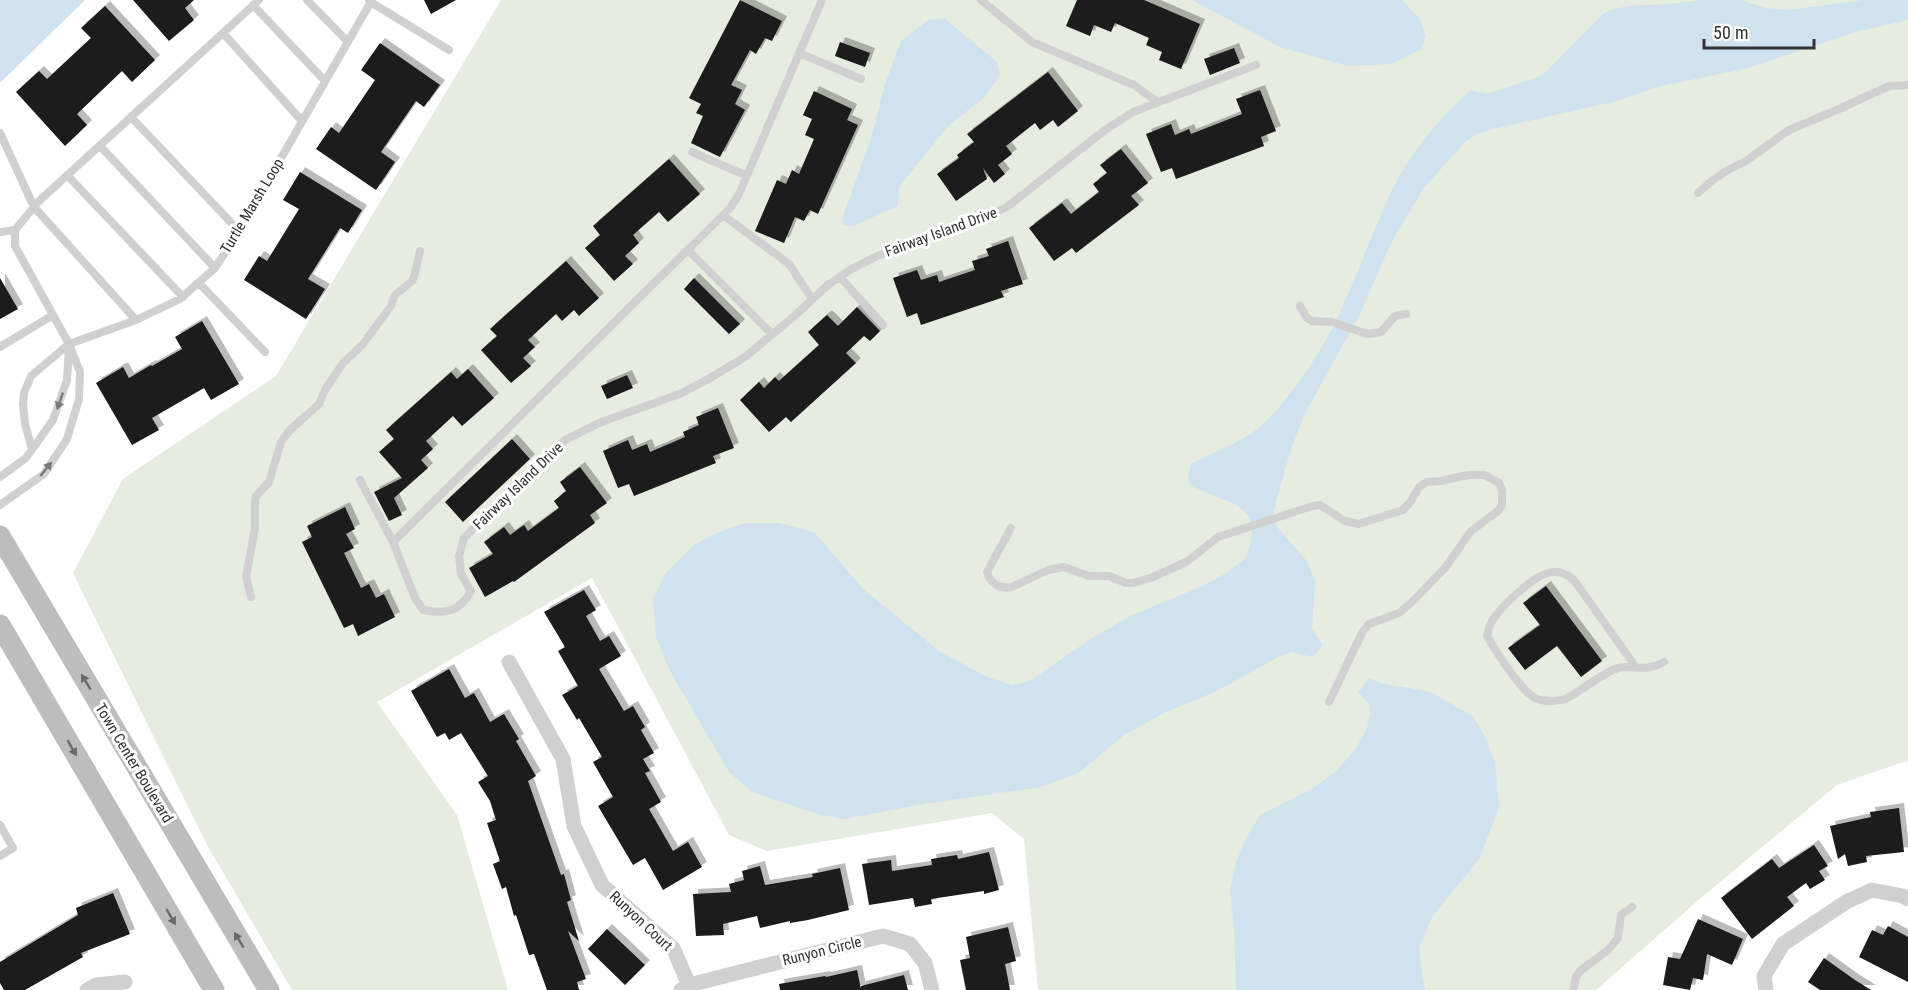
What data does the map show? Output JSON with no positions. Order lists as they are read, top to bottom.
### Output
{
  "streets": {
    "main road": ["Town Center Boulevard"],
    "street": ["Runyon Court", "Runyon Circle"],
    "lane": ["Turtle Marsh Loop", "Fairway Island Drive"]
  },
  "crossings": [
    ["Runyon Court", "Runyon Circle"]
  ],
  "scale_bar": "50 m"
}
